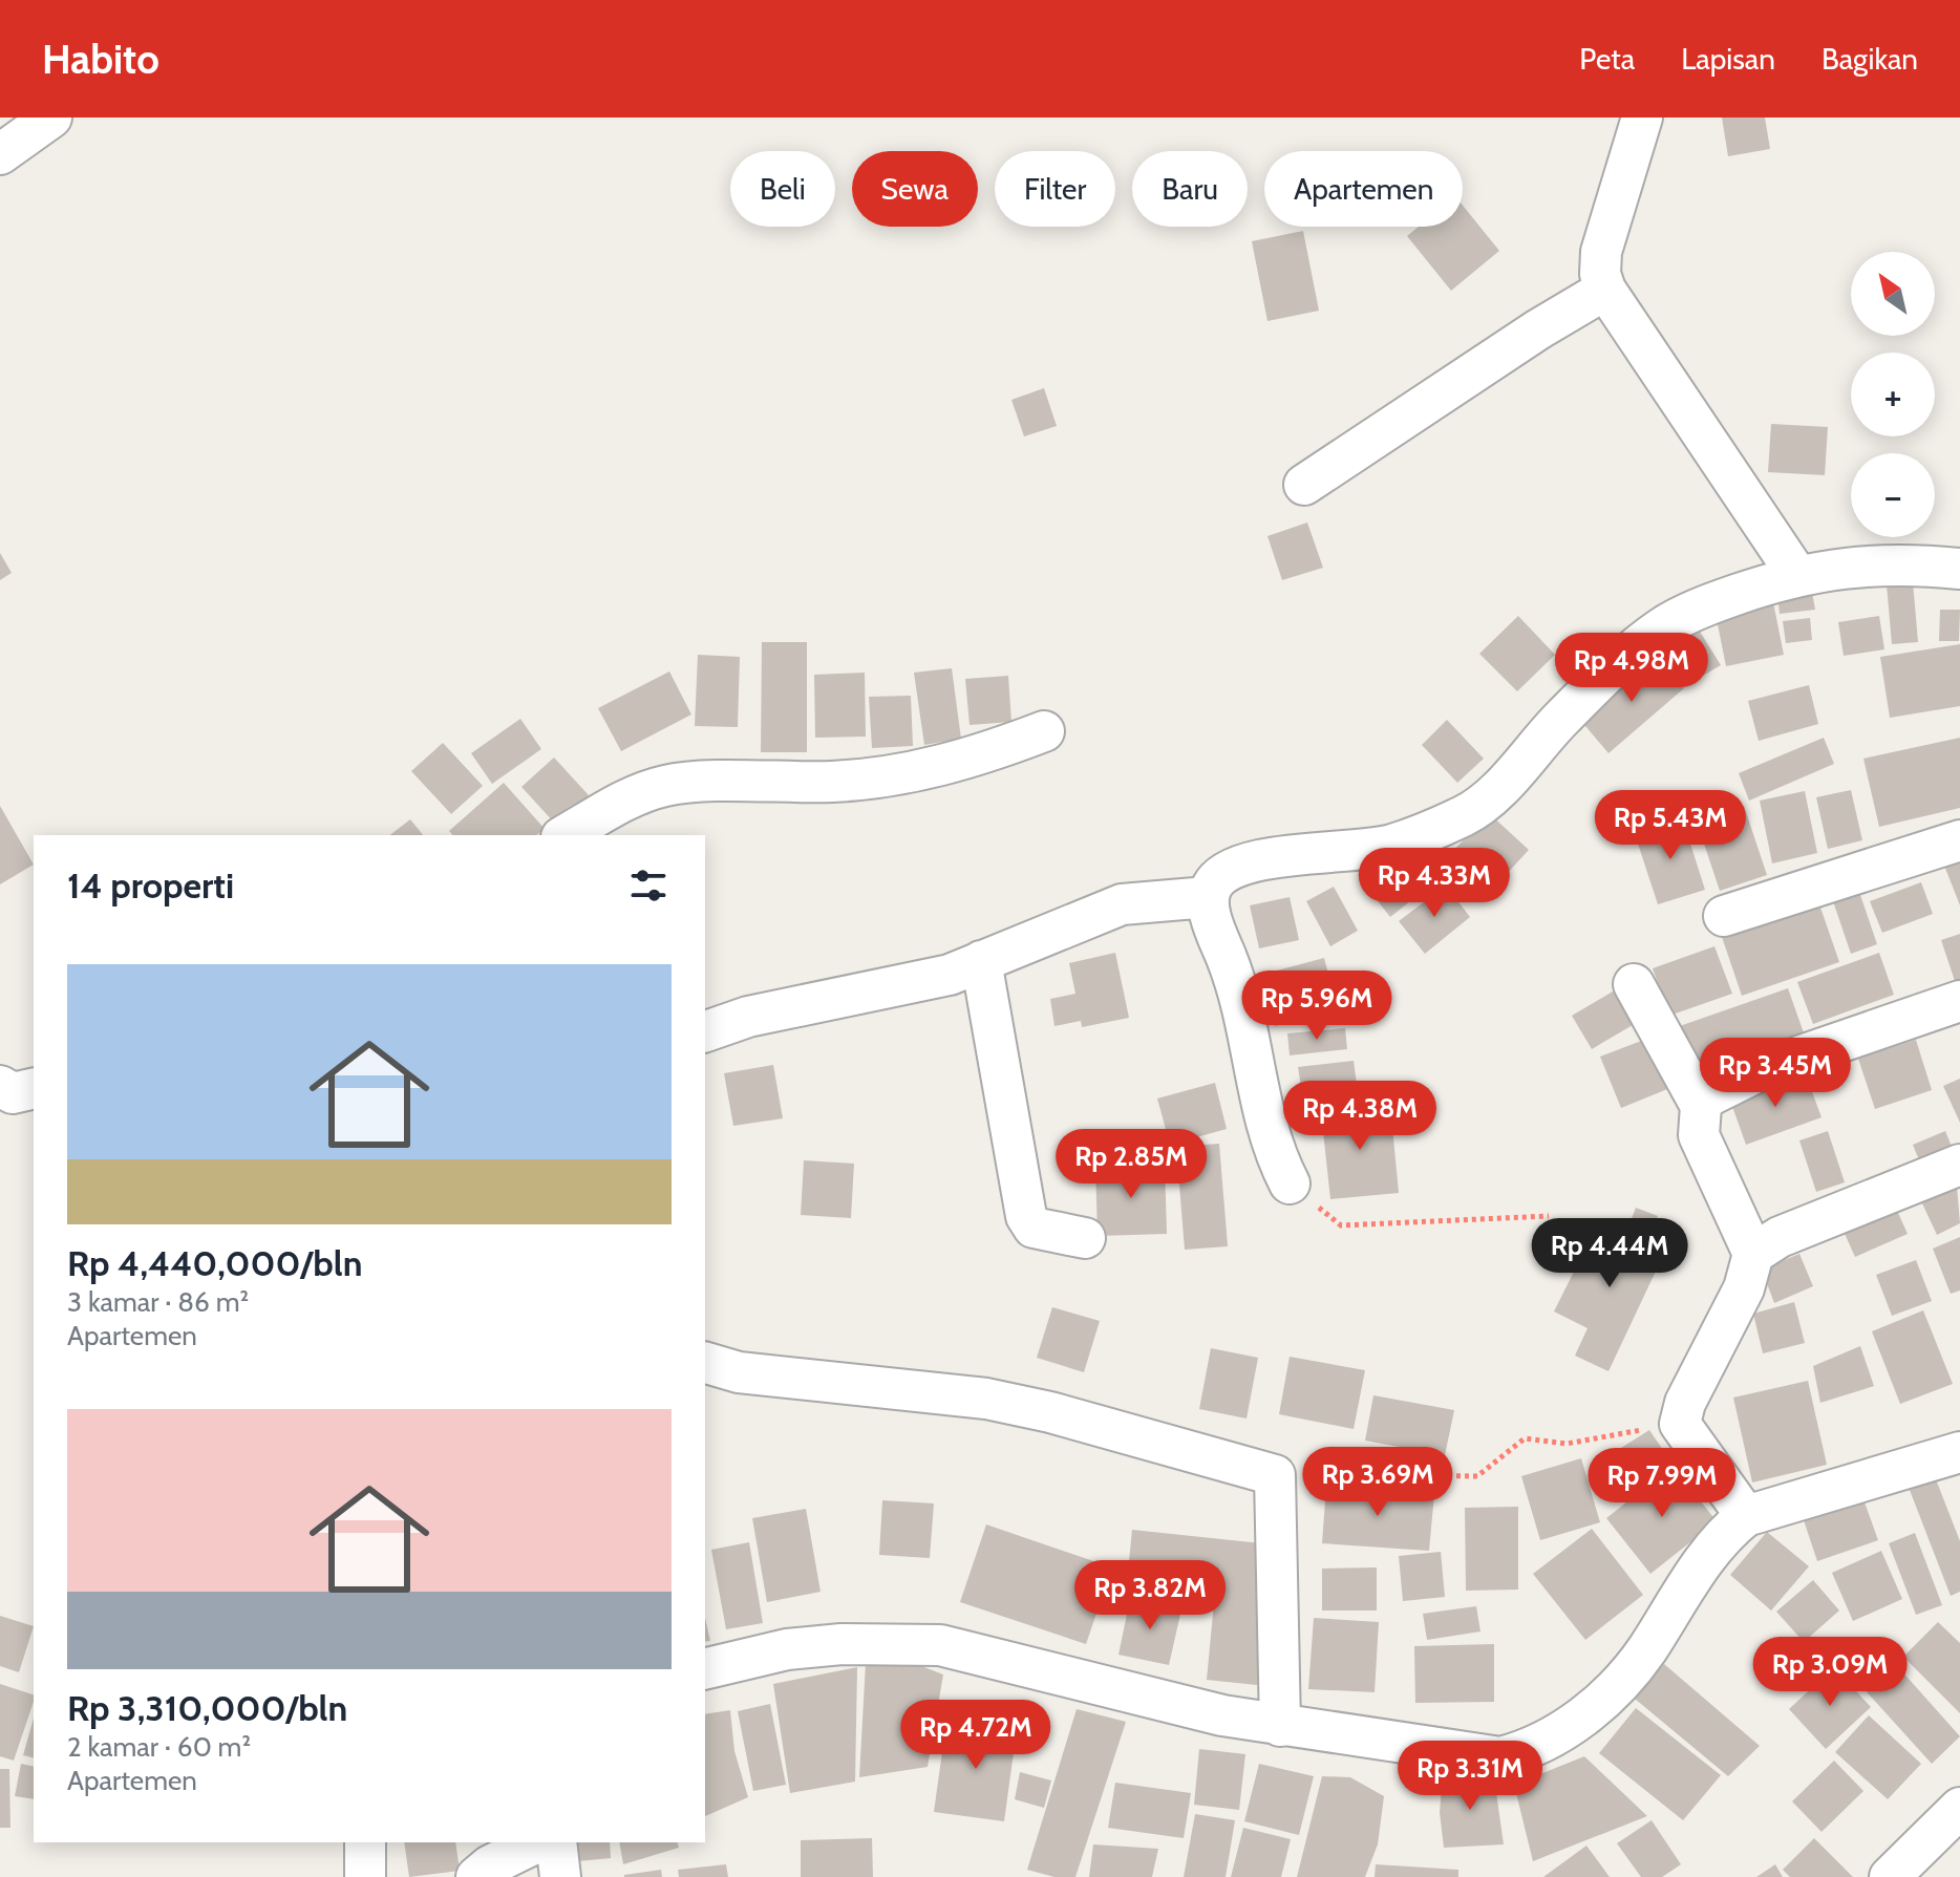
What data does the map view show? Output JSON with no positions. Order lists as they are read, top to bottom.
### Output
{
  "north": "top left",
  "page": {
    "header": "Habito",
    "nav": ["Peta", "Lapisan", "Bagikan"],
    "chip": [
      "Beli",
      "Sewa",
      "Filter",
      "Baru",
      "Apartemen"
    ],
    "map_buttons": ["+", "−"],
    "price": [
      "Rp 4.98M",
      "Rp 5.43M",
      "Rp 4.33M",
      "Rp 5.96M",
      "Rp 3.45M",
      "Rp 4.38M",
      "Rp 2.85M",
      "Rp 4.44M",
      "Rp 3.69M",
      "Rp 7.99M",
      "Rp 3.82M",
      "Rp 3.09M",
      "Rp 4.72M",
      "Rp 3.31M"
    ],
    "heading": "14 properti",
    "list": [
      {
        "name": "Rp 4,440,000/bln",
        "note": "3 kamar · 86 m² · Apartemen"
      },
      {
        "name": "Rp 3,310,000/bln",
        "note": "2 kamar · 60 m² · Apartemen"
      }
    ]
  }
}
